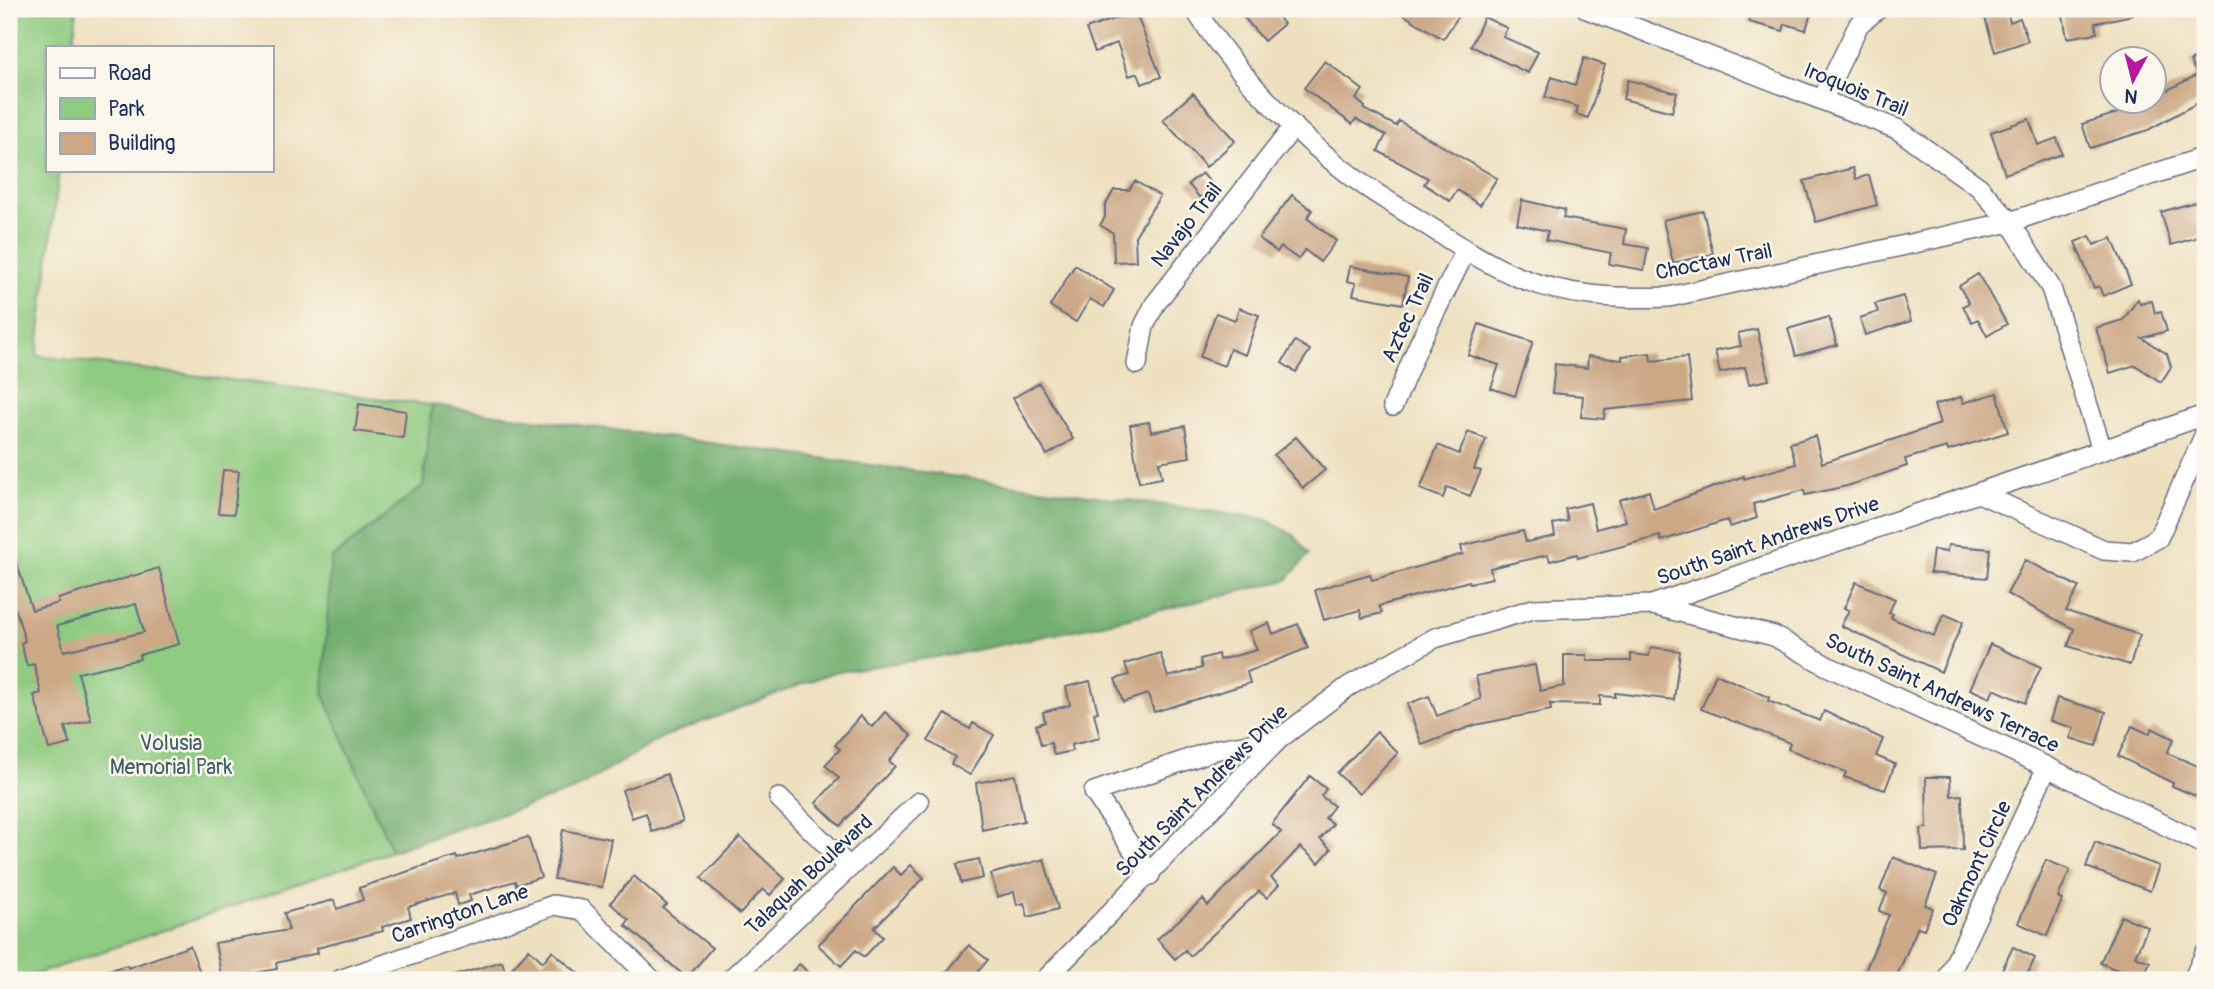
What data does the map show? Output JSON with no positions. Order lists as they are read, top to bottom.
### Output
{
  "streets": {
    "street": [
      "Iroquois Trail",
      "Navajo Trail",
      "Choctaw Trail",
      "Aztec Trail",
      "South Saint Andrews Drive",
      "South Saint Andrews Terrace",
      "Oakmont Circle",
      "Talaquah Boulevard",
      "Carrington Lane"
    ]
  },
  "crossings": [
    ["Iroquois Trail", "Choctaw Trail"],
    ["Iroquois Trail", "South Saint Andrews Drive"],
    ["Navajo Trail", "Choctaw Trail"],
    ["Choctaw Trail", "Aztec Trail"],
    ["South Saint Andrews Drive", "South Saint Andrews Terrace"],
    ["South Saint Andrews Terrace", "Oakmont Circle"]
  ],
  "parks": ["Volusia Memorial Park"],
  "legend": ["Road", "Park", "Building"],
  "north": "bottom"
}
